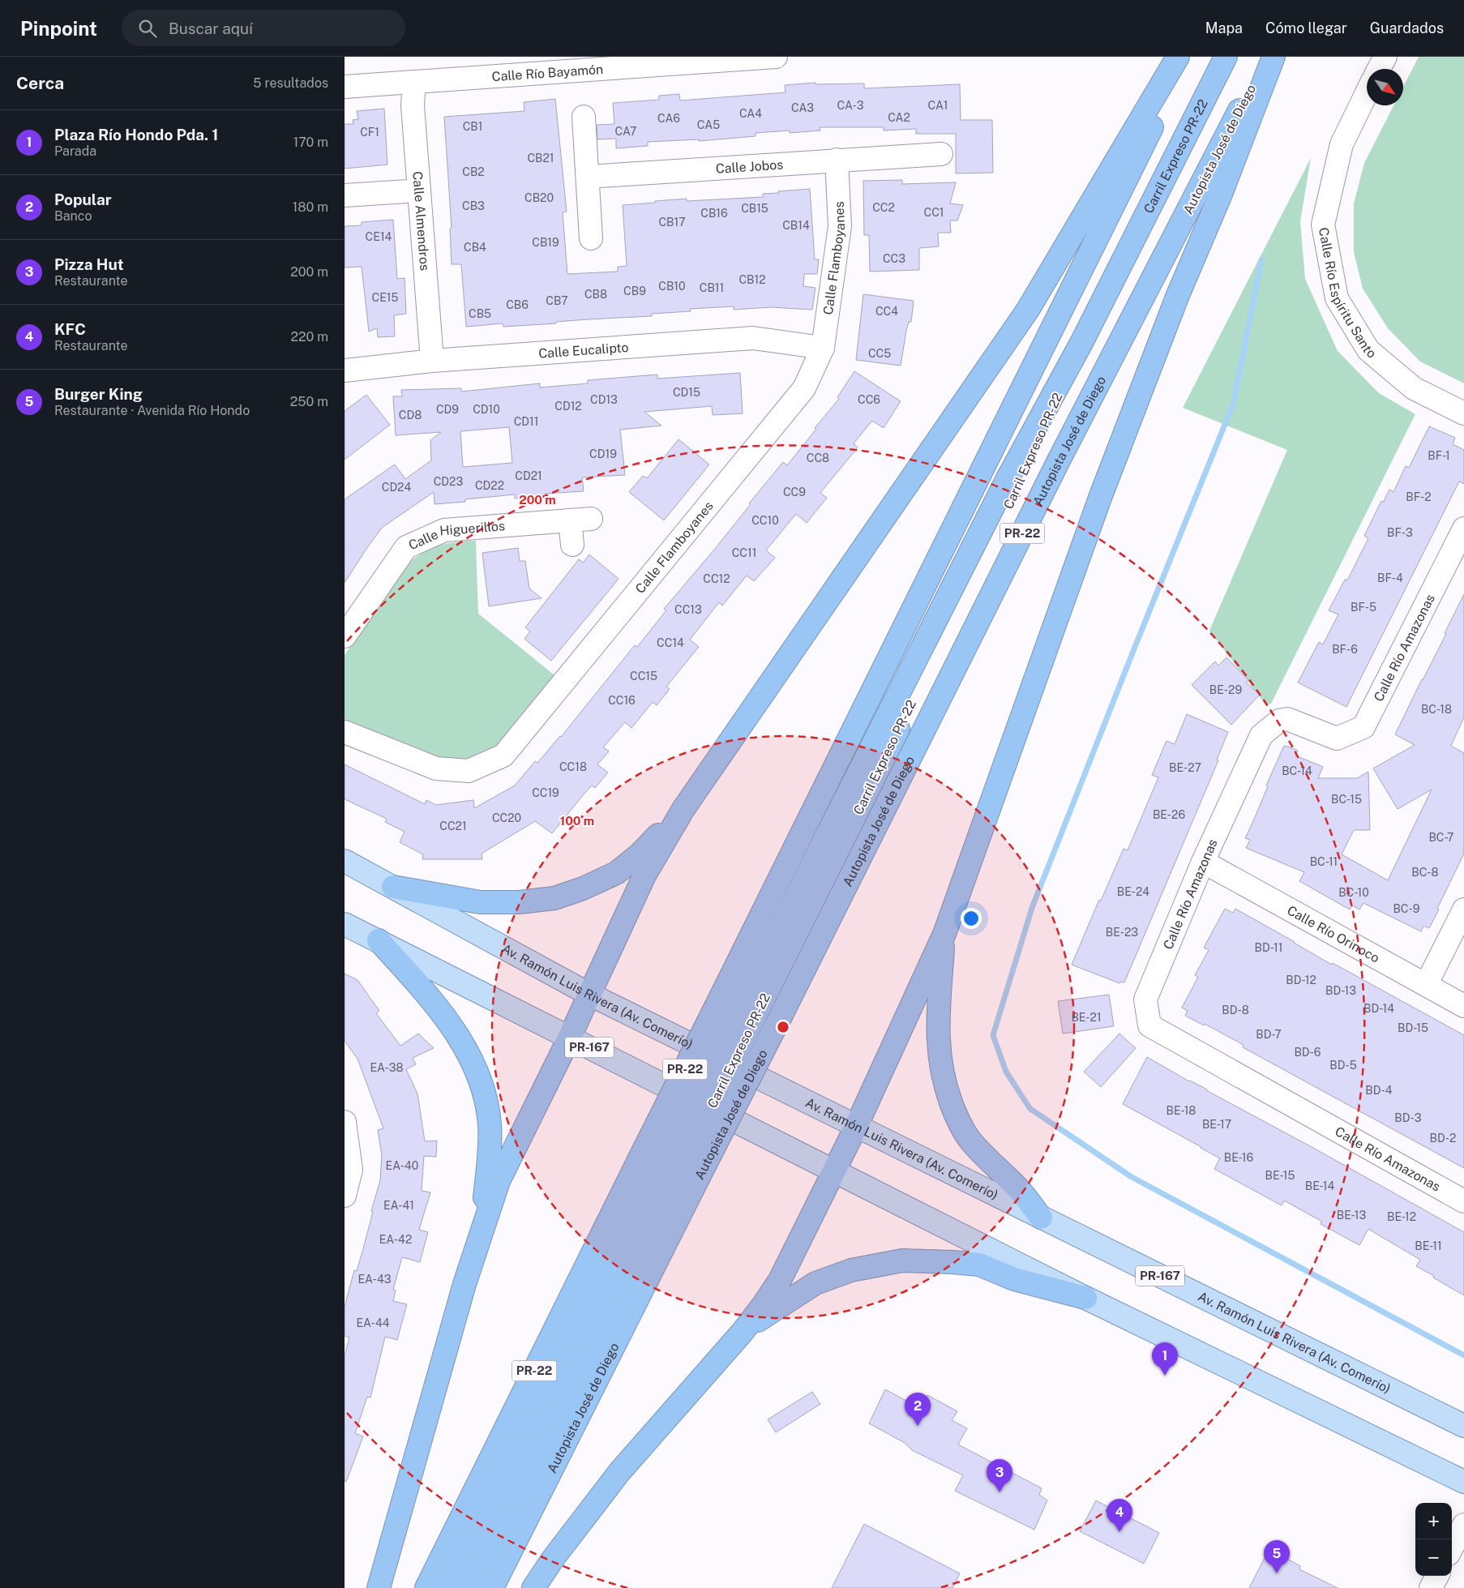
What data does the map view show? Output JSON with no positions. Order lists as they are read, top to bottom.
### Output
{
  "streets": {
    "highway": ["Autopista José de Diego", "Carril Expreso PR-22", "PR-22"],
    "main road": ["Av. Ramón Luis Rivera (Av. Comerío)", "PR-167"],
    "street": [
      "Calle Río Bayamón",
      "Calle Jobos",
      "Calle Almendros",
      "Calle Flamboyanes",
      "Calle Río Espíritu Santo",
      "Calle Eucalipto",
      "Calle Higuerillos",
      "Calle Río Amazonas",
      "Calle Río Orinoco"
    ]
  },
  "crossings": [
    ["Calle Río Bayamón", "Calle Almendros"],
    ["Autopista José de Diego", "Carril Expreso PR-22"],
    ["Calle Jobos", "Calle Flamboyanes"],
    ["Calle Almendros", "Calle Eucalipto"],
    ["Calle Flamboyanes", "Calle Eucalipto"],
    ["Calle Río Amazonas", "Calle Río Orinoco"]
  ],
  "house_numbers": [
    "CA-3",
    "CA1",
    "CA3",
    "CA4",
    "CA2",
    "CA6",
    "CA5",
    "CB1",
    "CA7",
    "CF1",
    "CB21",
    "CB2",
    "CB20",
    "CB3",
    "CC2",
    "CB15",
    "CC1",
    "CB16",
    "CB17",
    "CB14",
    "CE14",
    "CB19",
    "CB4",
    "CC3",
    "CB12",
    "CB10",
    "CB11",
    "CB9",
    "CB8",
    "CE15",
    "CB7",
    "CB6",
    "CC4",
    "CB5",
    "CC5",
    "CD15",
    "CD13",
    "CC6",
    "CD12",
    "CD9",
    "CD10",
    "CD8",
    "CD11",
    "CD19",
    "BF-1",
    "CC8",
    "CD21",
    "CD23",
    "CD22",
    "CD24",
    "CC9",
    "BF-2",
    "CC10",
    "BF-3",
    "CC11",
    "BF-4",
    "CC12",
    "BF-5",
    "CC13",
    "CC14",
    "BF-6",
    "CC15",
    "BE-29",
    "CC16",
    "BC-18",
    "CC18",
    "BE-27",
    "BC-14",
    "CC19",
    "BC-15",
    "BE-26",
    "CC20",
    "CC21",
    "BC-7",
    "BC-11",
    "BC-8",
    "BE-24",
    "BC-10",
    "BC-9",
    "BE-23",
    "BD-11",
    "BD-12",
    "BD-13",
    "BD-14",
    "BD-8",
    "BE-21",
    "BD-15",
    "BD-7",
    "BD-6",
    "BD-5",
    "EA-38",
    "BD-4",
    "BE-18",
    "BD-3",
    "BE-17",
    "BD-2",
    "BE-16",
    "EA-40",
    "BE-15",
    "BE-14",
    "EA-41",
    "BE-13",
    "BE-12",
    "EA-42",
    "BE-11",
    "EA-43",
    "EA-44"
  ],
  "north": "bottom right",
  "page": {
    "header": "Pinpoint",
    "search": "Buscar aquí",
    "nav": ["Mapa", "Cómo llegar", "Guardados"],
    "heading": ["Cerca", "5 resultados"],
    "list": [
      {
        "mark": "1",
        "name": "Plaza Río Hondo Pda. 1",
        "note": "Parada",
        "value": "170 m"
      },
      {
        "mark": "2",
        "name": "Popular",
        "note": "Banco",
        "value": "180 m"
      },
      {
        "mark": "3",
        "name": "Pizza Hut",
        "note": "Restaurante",
        "value": "200 m"
      },
      {
        "mark": "4",
        "name": "KFC",
        "note": "Restaurante",
        "value": "220 m"
      },
      {
        "mark": "5",
        "name": "Burger King",
        "note": "Restaurante · Avenida Río Hondo",
        "value": "250 m"
      }
    ],
    "pins": [
      "1",
      "2",
      "3",
      "4",
      "5"
    ],
    "map_buttons": ["+", "−"]
  },
  "rings": ["200 m", "100 m"]
}
